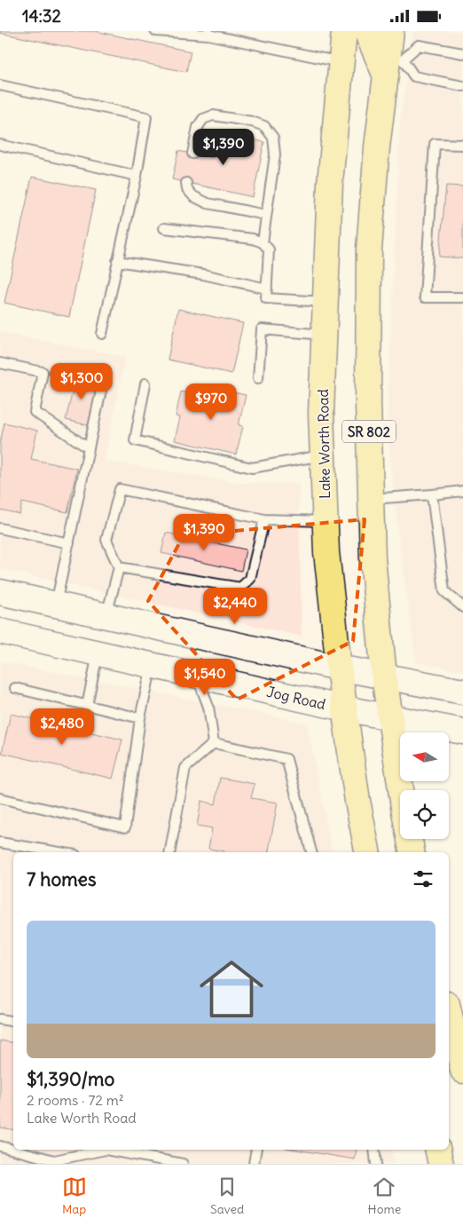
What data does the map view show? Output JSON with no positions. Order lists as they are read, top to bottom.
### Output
{
  "streets": {
    "main road": ["SR 802", "Lake Worth Road", "Jog Road"]
  },
  "crossings": [
    ["SR 802", "Jog Road"],
    ["Lake Worth Road", "Jog Road"]
  ],
  "north": "left",
  "page": {
    "status": "14:32",
    "price": [
      "$1,390",
      "$1,300",
      "$970",
      "$1,390",
      "$2,440",
      "$1,540",
      "$2,480"
    ],
    "heading": "7 homes",
    "list": [
      {
        "name": "$1,390/mo",
        "note": "2 rooms · 72 m² · Lake Worth Road"
      }
    ],
    "tabs": ["Map", "Saved", "Home"]
  }
}
